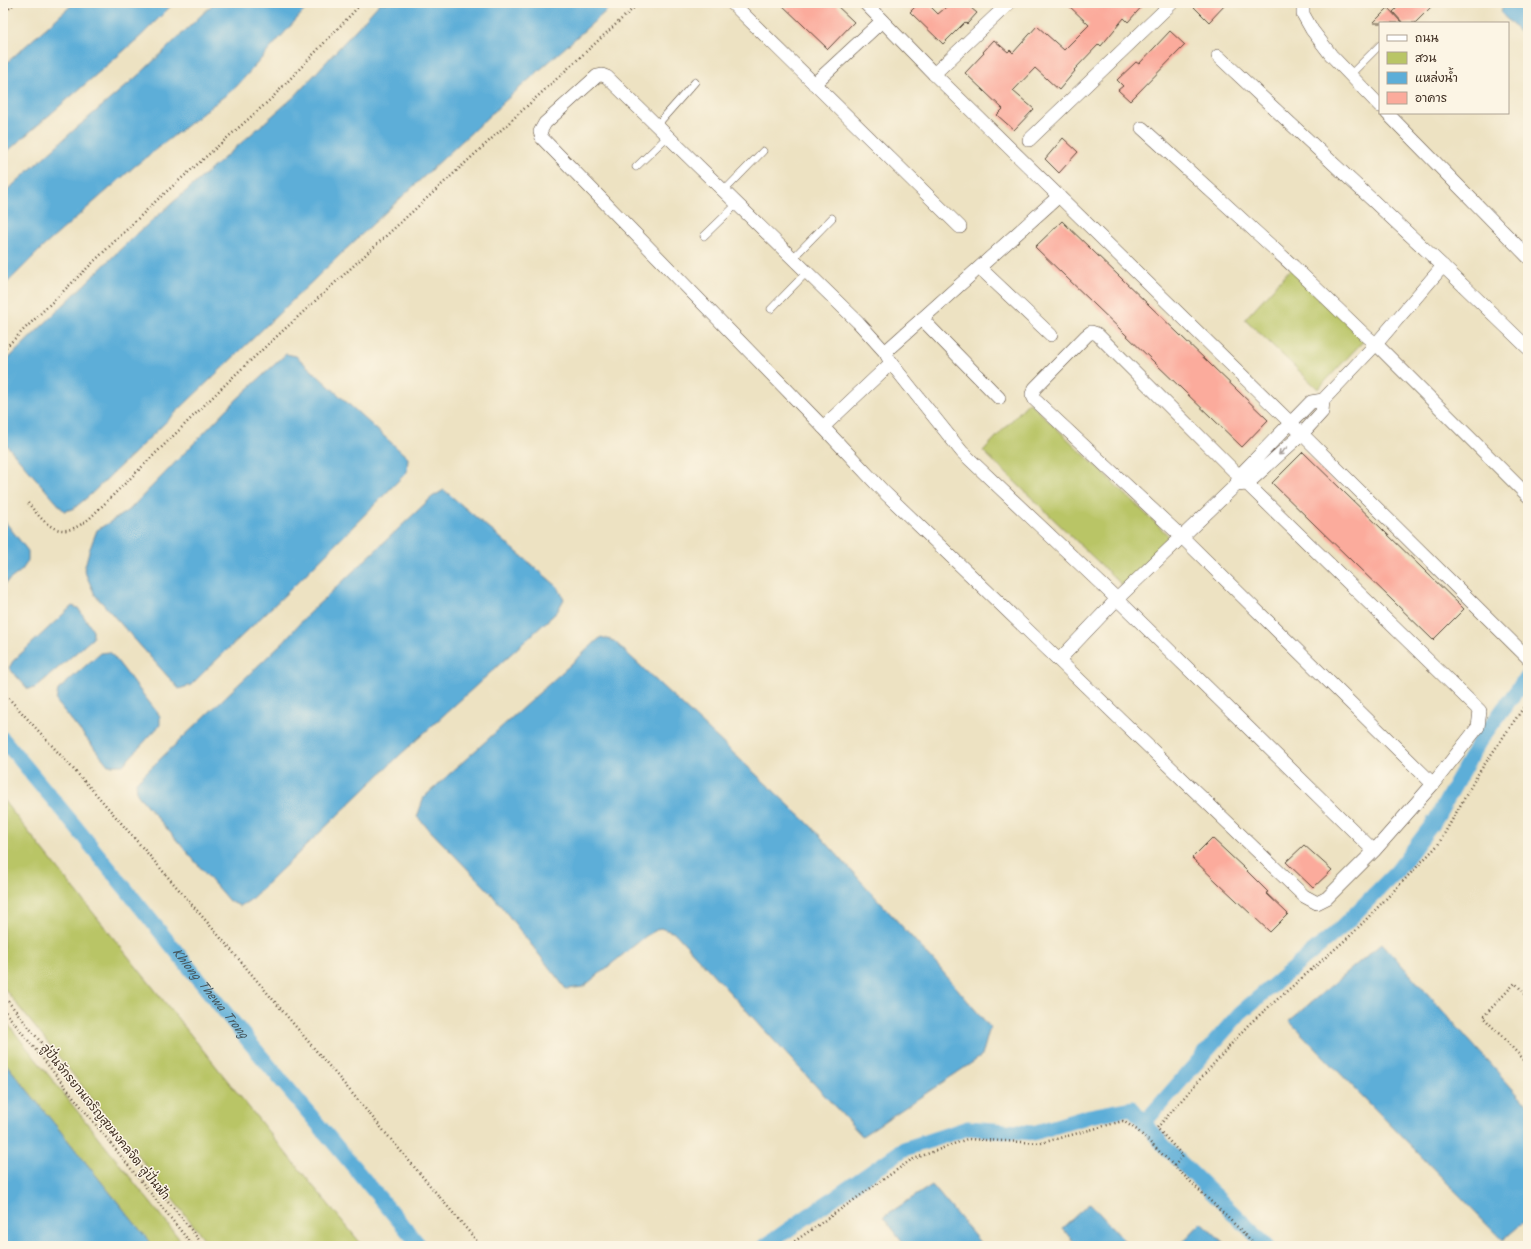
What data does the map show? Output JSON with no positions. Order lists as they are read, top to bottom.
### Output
{
  "streets": {
    "path": ["ลู่ปั่นจักรยานเจริญสุขมงคลจิต ลู่ปั่นฟ้า"]
  },
  "water": ["Khlong Thewa Trong"],
  "legend": [
    "ถนน",
    "สวน",
    "แหล่งน้ำ",
    "อาคาร"
  ]
}
